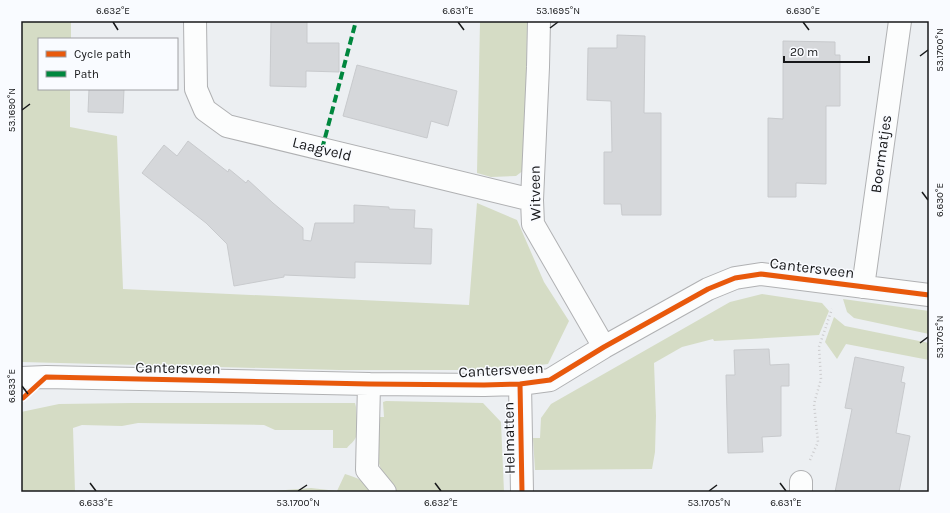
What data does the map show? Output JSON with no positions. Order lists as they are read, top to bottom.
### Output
{
  "streets": {
    "street": [
      "Laagveld",
      "Boermatjes",
      "Witveen",
      "Cantersveen",
      "Helmatten"
    ]
  },
  "crossings": [
    ["Laagveld", "Witveen"],
    ["Boermatjes", "Cantersveen"],
    ["Witveen", "Cantersveen"],
    ["Cantersveen", "Helmatten"]
  ],
  "legend": ["Cycle path", "Path"],
  "scale_bar": "20 m",
  "coordinates": [
    "6.632°E",
    "6.631°E",
    "53.1695°N",
    "6.630°E",
    "53.1700°N",
    "53.1690°N",
    "53.1705°N",
    "6.633°E"
  ]
}
